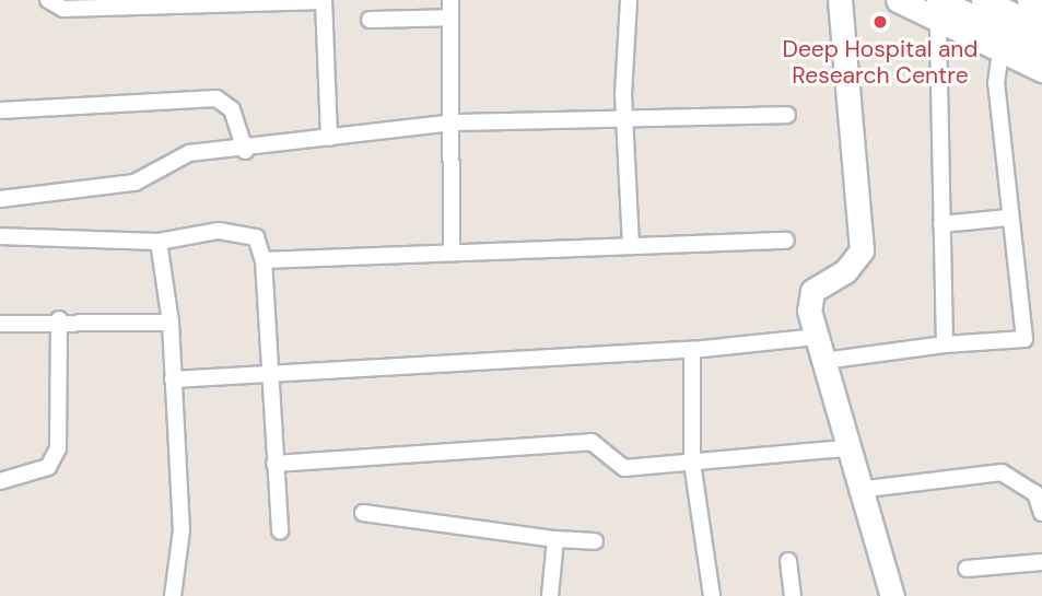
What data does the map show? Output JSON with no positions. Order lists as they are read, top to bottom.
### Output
{
  "places": ["Deep Hospital and Research Centre"]
}
